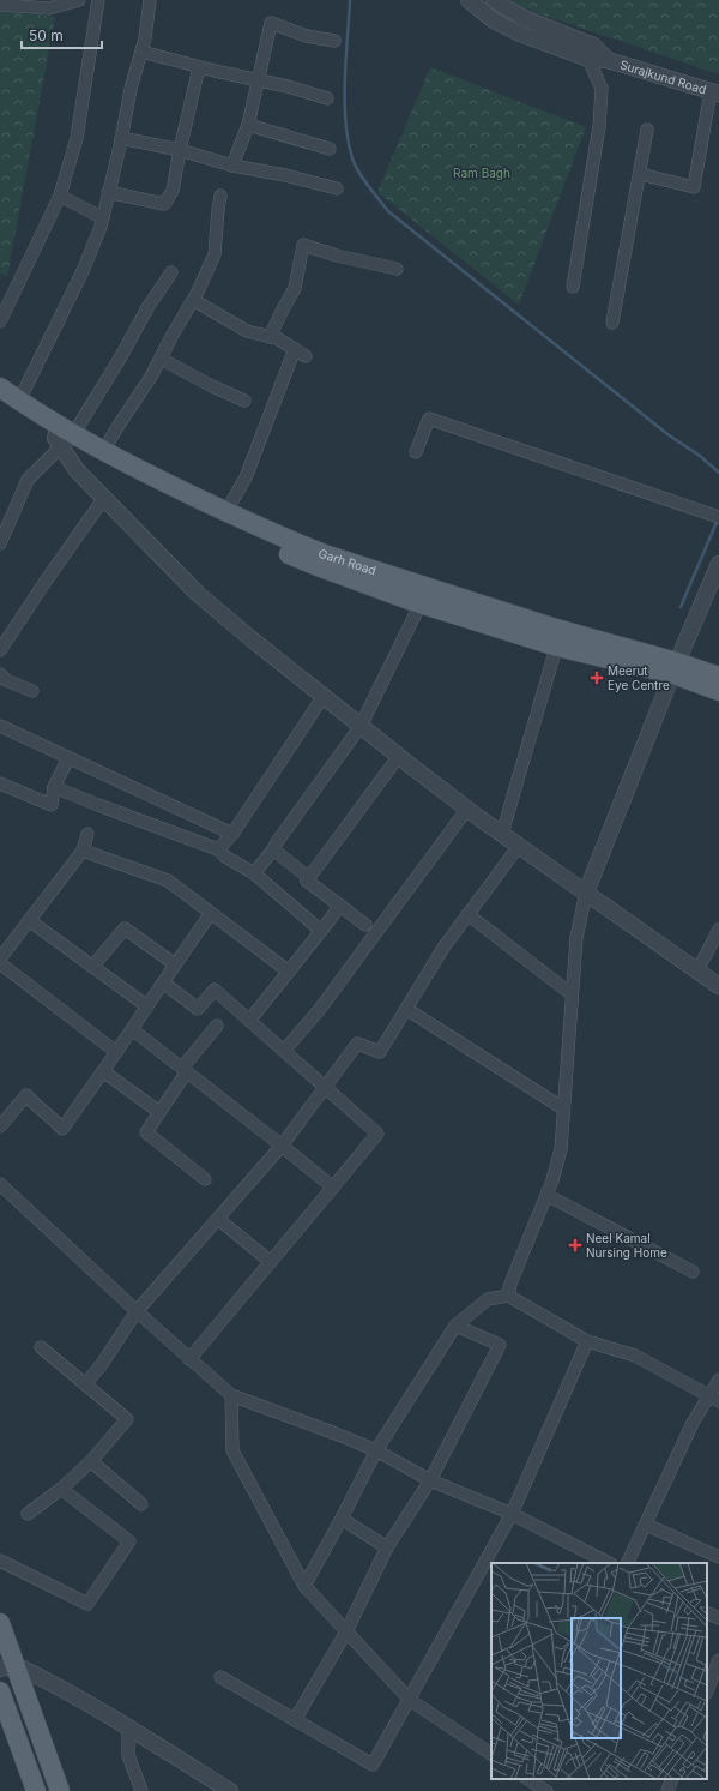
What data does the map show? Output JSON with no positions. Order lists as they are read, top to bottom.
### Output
{
  "streets": {
    "main road": ["Garh Road"],
    "street": ["Surajkund Road"]
  },
  "parks": ["Ram Bagh"],
  "places": {
    "health": ["Meerut Eye Centre", "Neel Kamal Nursing Home"]
  },
  "scale_bar": "50 m"
}
